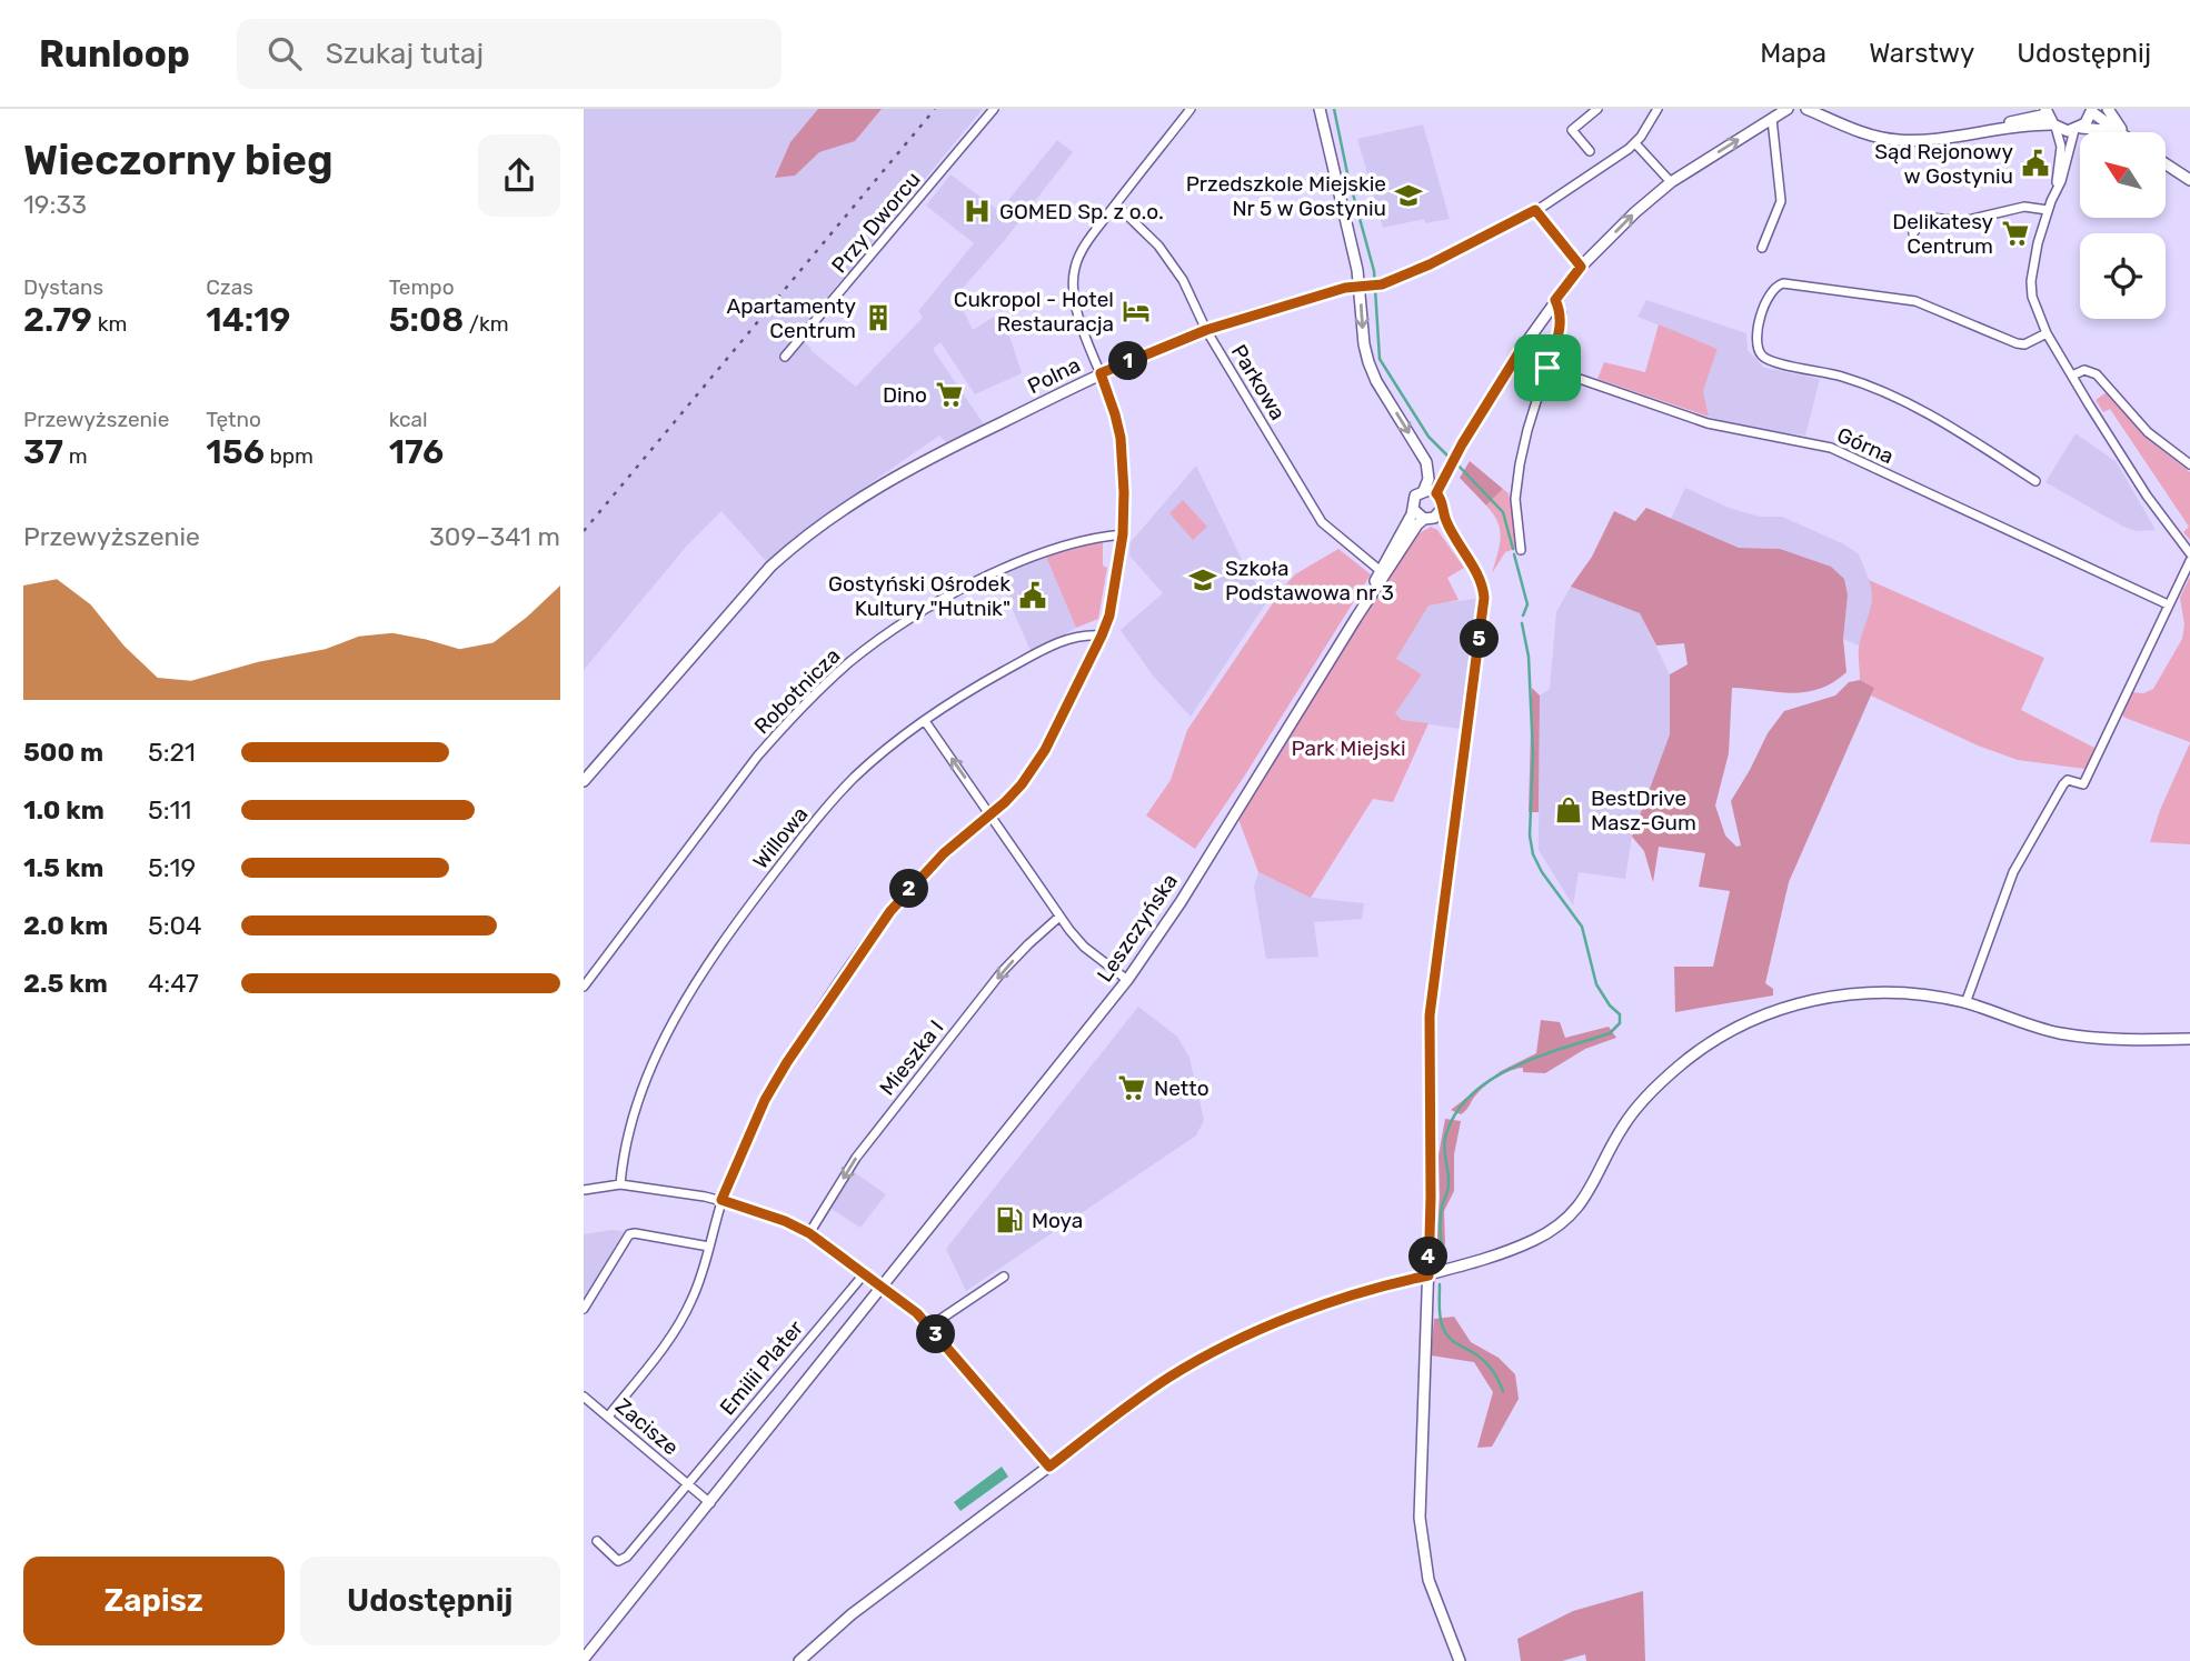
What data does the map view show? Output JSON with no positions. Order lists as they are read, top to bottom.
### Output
{
  "streets": {
    "street": [
      "Przy Dworcu",
      "Polna",
      "Parkowa",
      "Górna",
      "Robotnicza",
      "Willowa",
      "Leszczyńska",
      "Mieszka I",
      "Emilii Plater",
      "Zacisze"
    ]
  },
  "crossings": [
    ["Polna", "Parkowa"],
    ["Parkowa", "Leszczyńska"],
    ["Leszczyńska", "Zacisze"],
    ["Emilii Plater", "Zacisze"]
  ],
  "one_way": ["Mieszka I"],
  "parks": ["Park Miejski"],
  "places": {
    "public building": ["Sąd Rejonowy w Gostyniu", "Gostyński Ośrodek Kultury \"Hutnik\""],
    "school or university": ["Przedszkole Miejskie Nr 5 w Gostyniu", "Szkoła Podstawowa nr 3"],
    "hospital": ["GOMED Sp. z o.o."],
    "supermarket": ["Delikatesy Centrum", "Dino", "Netto"],
    "hotel": ["Cukropol - Hotel Restauracja"],
    "building": ["Apartamenty Centrum"],
    "shop": ["BestDrive Masz-Gum"],
    "fuel station": ["Moya"]
  },
  "north": "top left",
  "page": {
    "header": "Runloop",
    "search": "Szukaj tutaj",
    "nav": ["Mapa", "Warstwy", "Udostępnij"],
    "heading": ["Wieczorny bieg", "19:33"],
    "stats": [
      ["Dystans", "2.79 km"],
      ["Czas", "14:19"],
      ["Tempo", "5:08 /km"],
      ["Przewyższenie", "37 m"],
      ["Tętno", "156 bpm"],
      ["kcal", "176"]
    ],
    "pins": [
      "1",
      "5",
      "2",
      "4",
      "3"
    ],
    "chart": ["Przewyższenie", "309–341 m"],
    "list": [
      {
        "name": "500 m",
        "note": "5:21"
      },
      {
        "name": "1.0 km",
        "note": "5:11"
      },
      {
        "name": "1.5 km",
        "note": "5:19"
      },
      {
        "name": "2.0 km",
        "note": "5:04"
      },
      {
        "name": "2.5 km",
        "note": "4:47"
      }
    ],
    "buttons": ["Zapisz", "Udostępnij"]
  }
}
